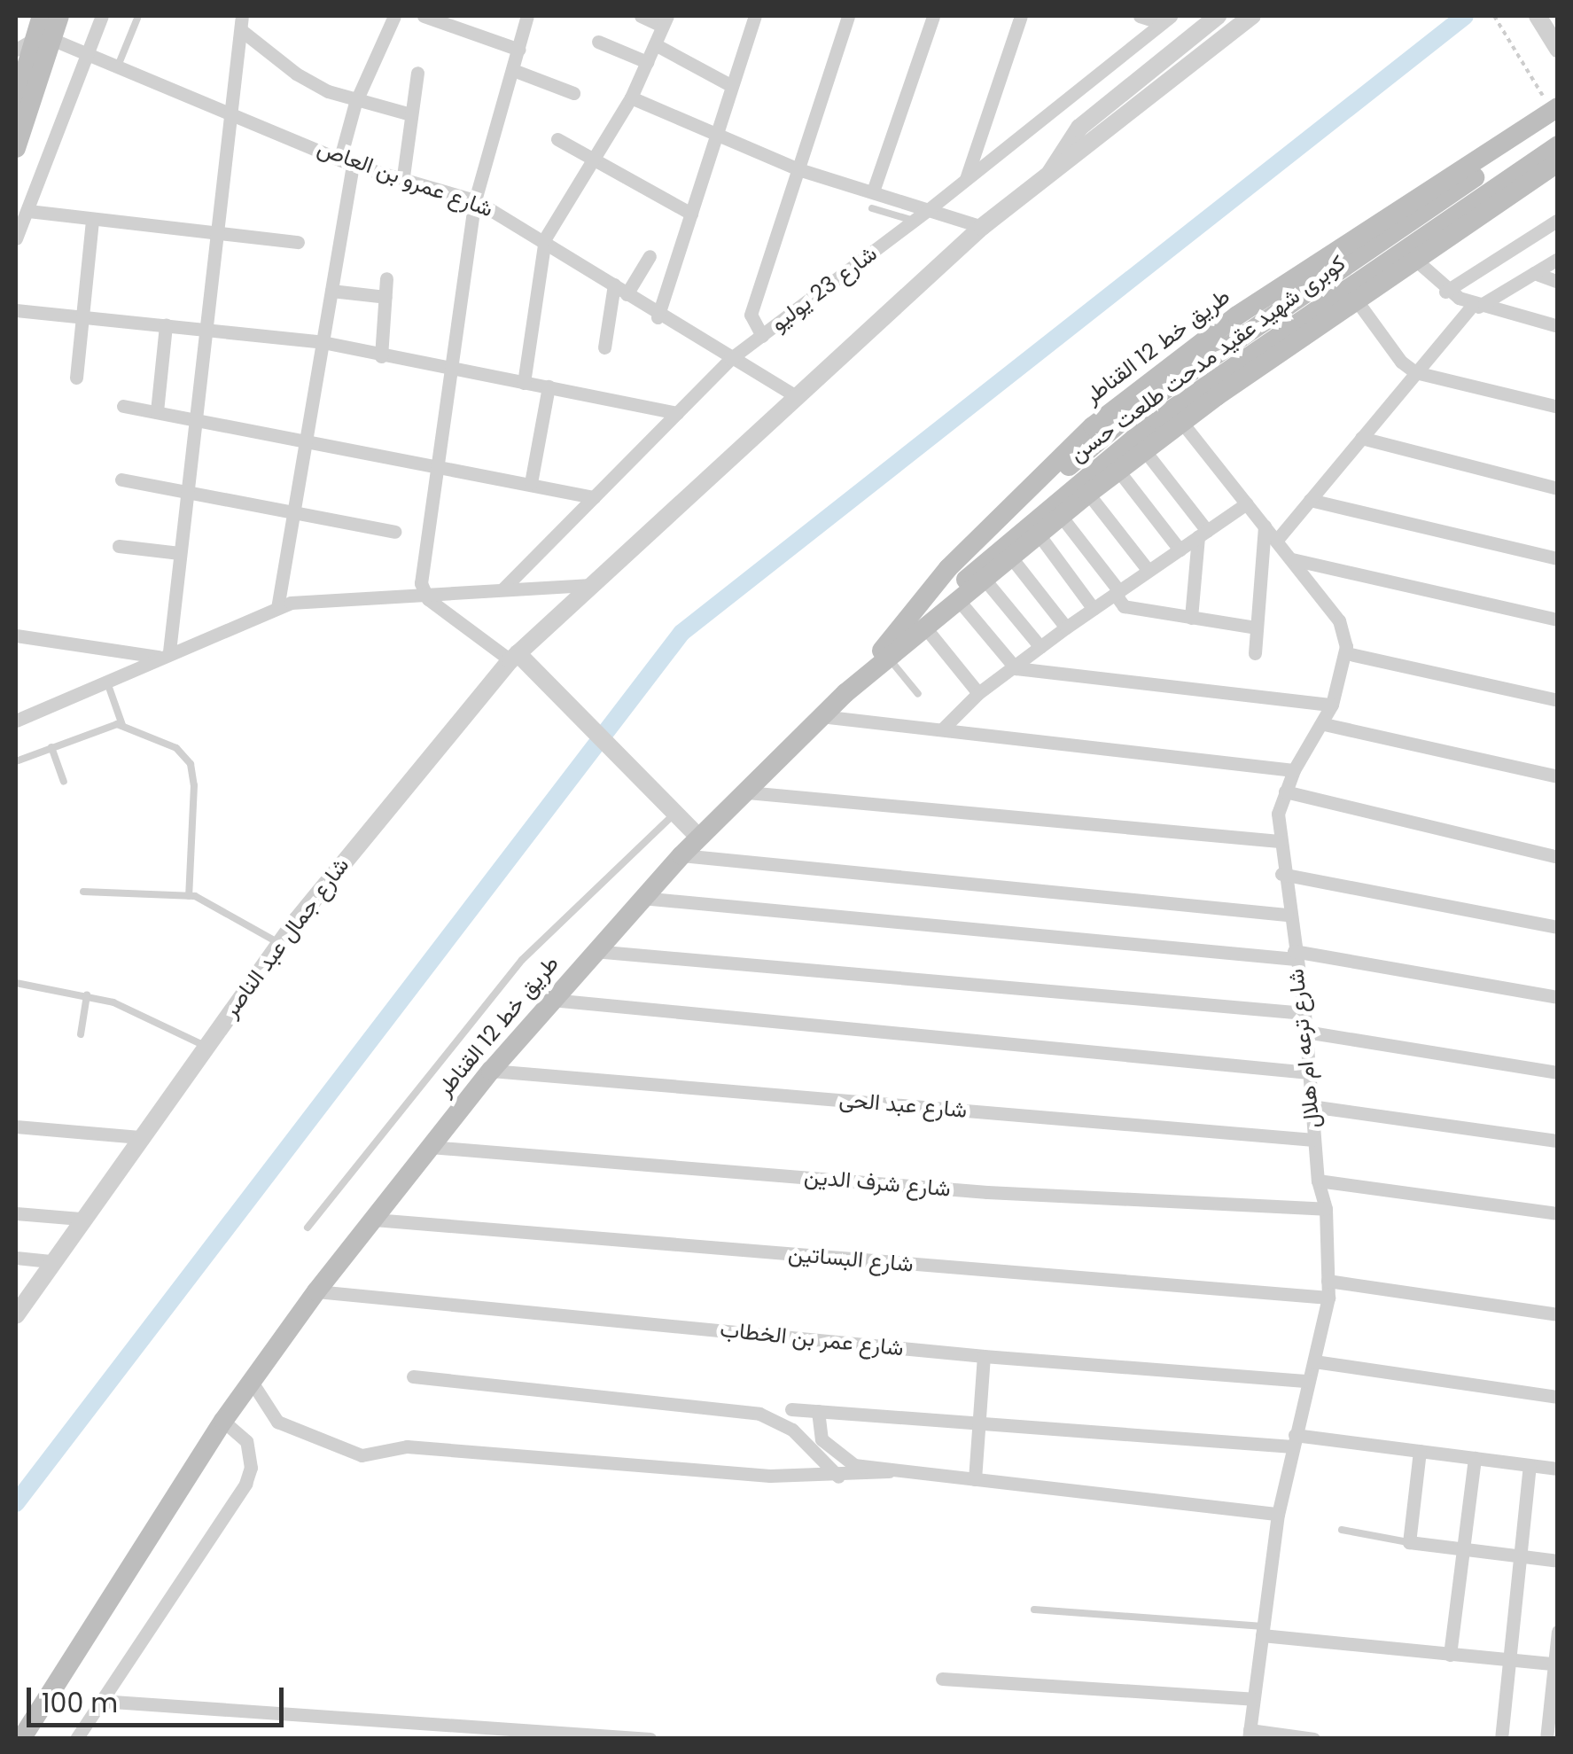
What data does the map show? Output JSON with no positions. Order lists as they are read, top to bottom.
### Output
{
  "streets": {
    "main road": ["طريق خط 12 القناطر", "كوبرى شهيد عقيد مدحت طلعت حسن"],
    "street": [
      "شارع عمرو بن العاص",
      "شارع 23 يوليو",
      "شارع جمال عبد الناصر",
      "شارع ترعه ام هلال",
      "شارع عبد الحى",
      "شارع شرف الدين",
      "شارع البساتين",
      "شارع عمر بن الخطاب"
    ]
  },
  "crossings": [
    ["شارع عمرو بن العاص", "شارع 23 يوليو"],
    ["طريق خط 12 القناطر", "كوبرى شهيد عقيد مدحت طلعت حسن"],
    ["طريق خط 12 القناطر", "شارع عبد الحى"],
    ["طريق خط 12 القناطر", "شارع شرف الدين"],
    ["طريق خط 12 القناطر", "شارع البساتين"],
    ["طريق خط 12 القناطر", "شارع عمر بن الخطاب"],
    ["شارع ترعه ام هلال", "شارع عبد الحى"],
    ["شارع ترعه ام هلال", "شارع شرف الدين"],
    ["شارع ترعه ام هلال", "شارع البساتين"],
    ["شارع ترعه ام هلال", "شارع عمر بن الخطاب"]
  ],
  "scale_bar": "100 m"
}
